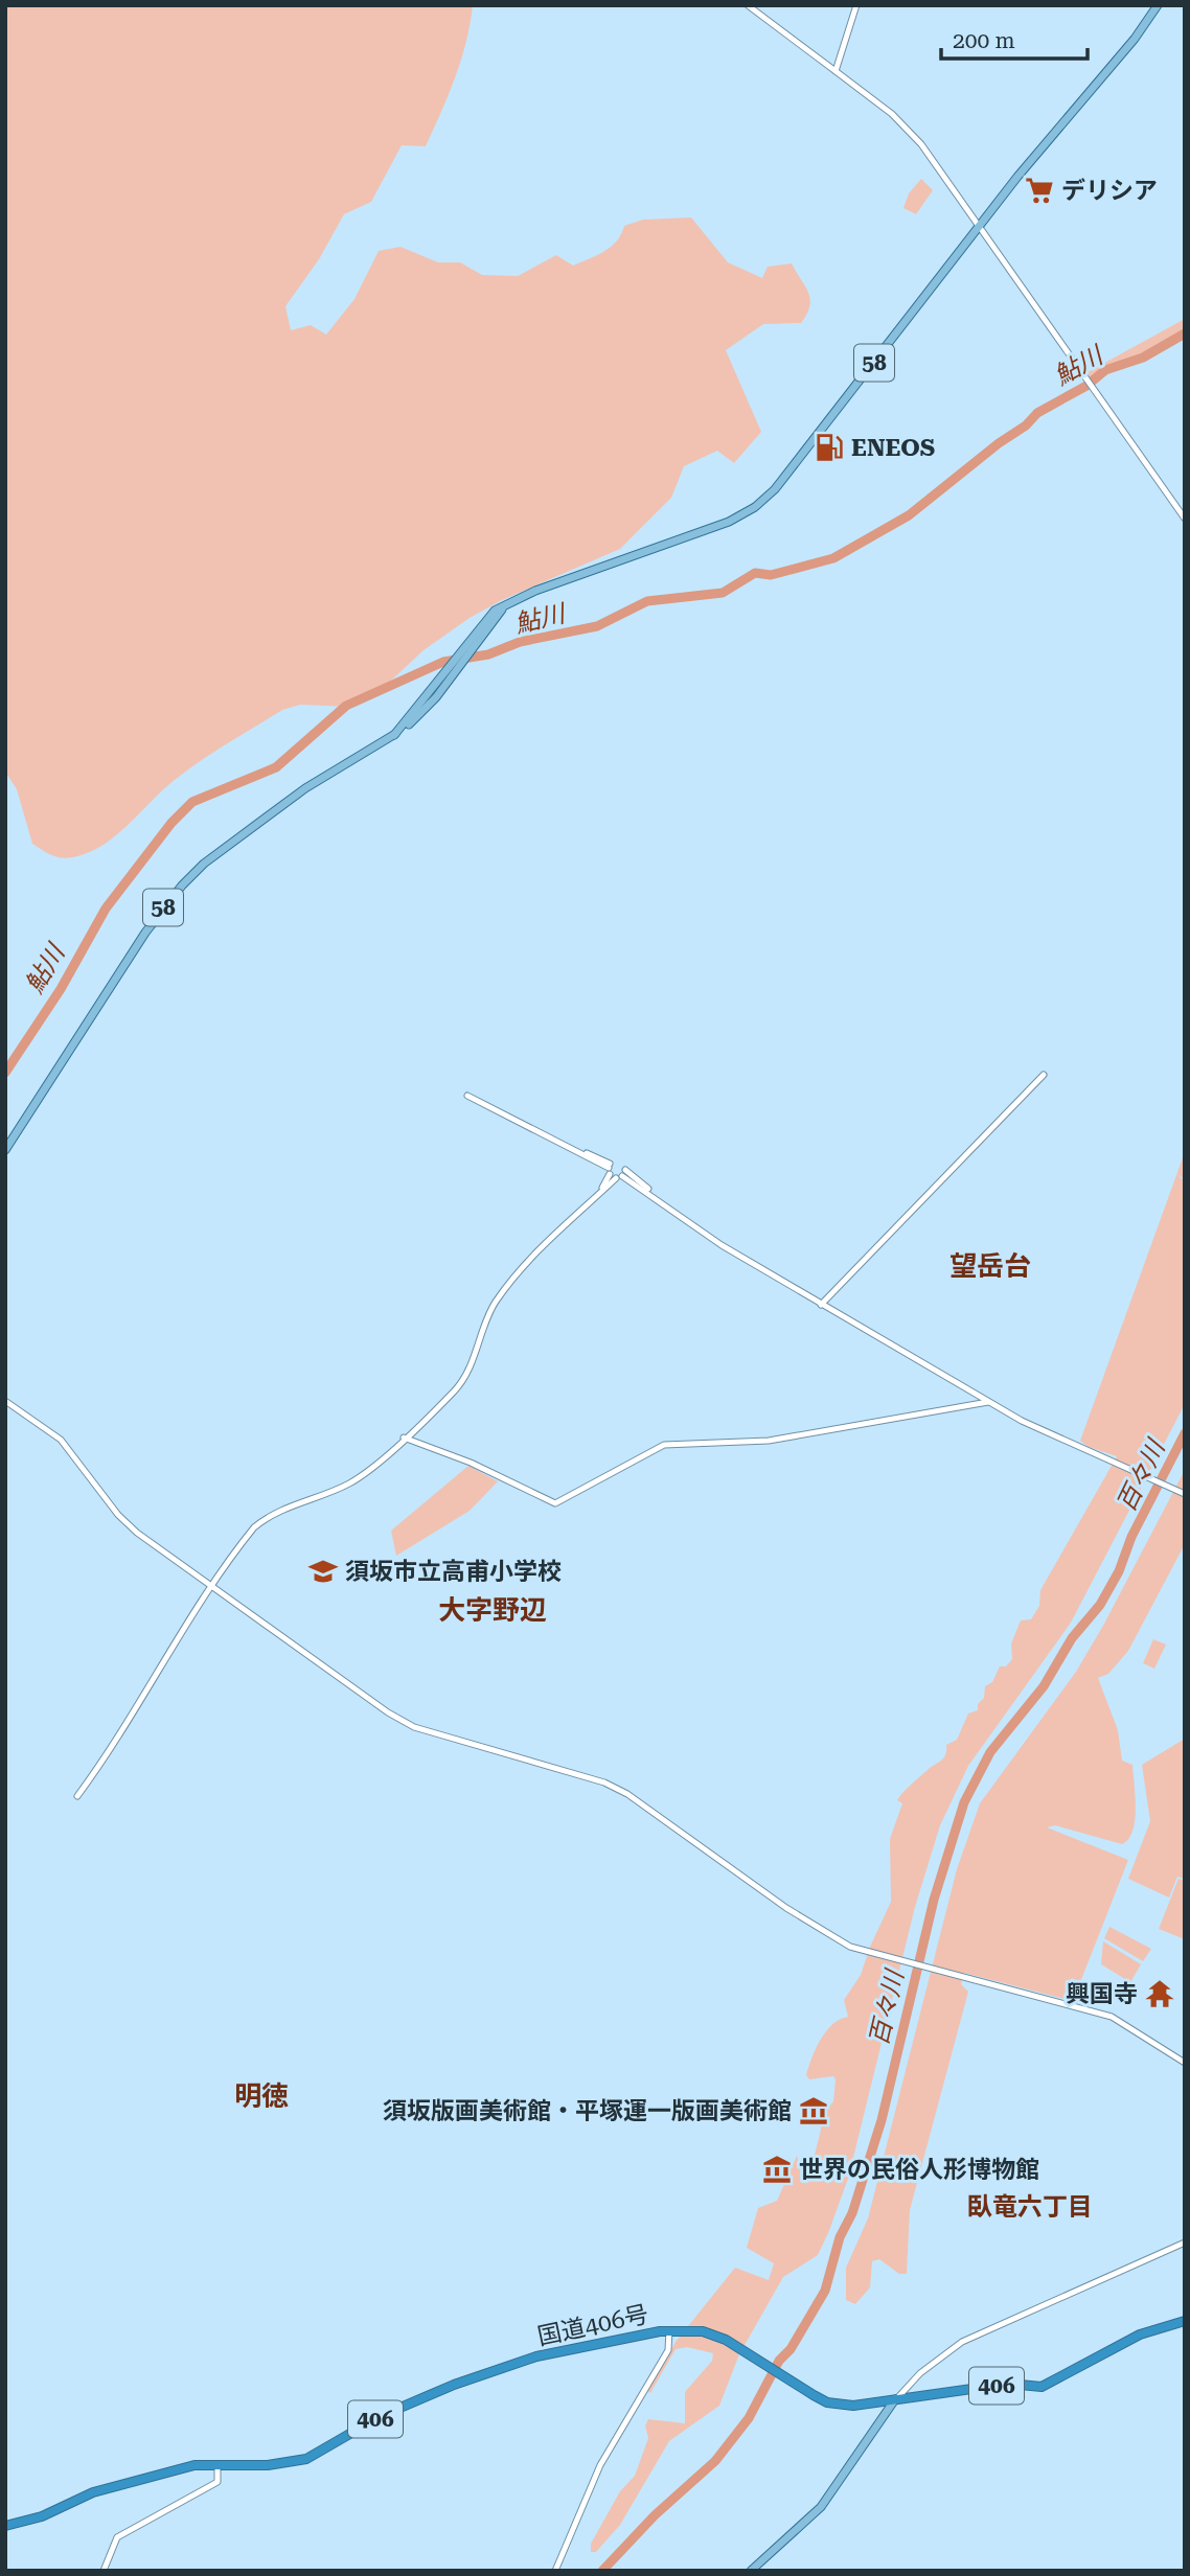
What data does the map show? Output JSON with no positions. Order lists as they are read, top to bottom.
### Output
{
  "streets": {
    "highway": ["国道406号", "406"],
    "main road": ["58"]
  },
  "districts": [
    "望岳台",
    "大字野辺",
    "明徳",
    "臥竜六丁目"
  ],
  "water": ["鮎川", "百々川"],
  "places": {
    "supermarket": ["デリシア"],
    "fuel station": ["ENEOS"],
    "school or university": ["須坂市立高甫小学校"],
    "temple": ["興国寺"],
    "museum": ["須坂版画美術館・平塚運一版画美術館", "世界の民俗人形博物館"]
  },
  "scale_bar": "200 m"
}
